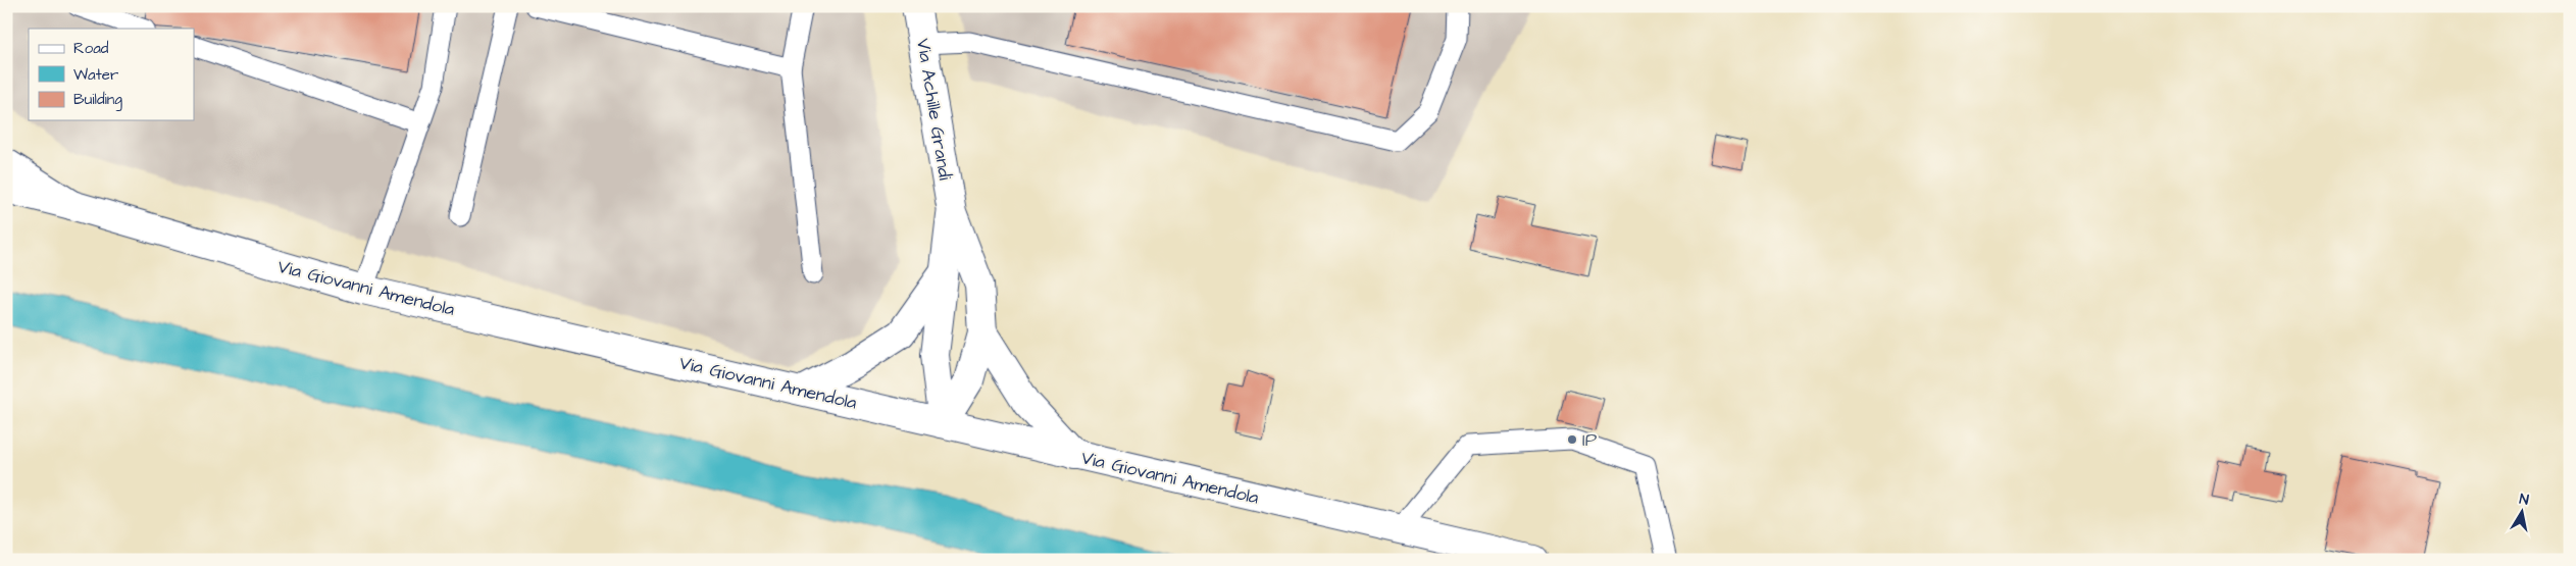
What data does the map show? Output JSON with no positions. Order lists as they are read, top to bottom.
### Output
{
  "streets": {
    "main road": ["Via Achille Grandi", "Via Giovanni Amendola"]
  },
  "crossings": [
    ["Via Achille Grandi", "Via Giovanni Amendola"]
  ],
  "places": ["IP"],
  "legend": ["Road", "Water", "Building"],
  "north": "top"
}
